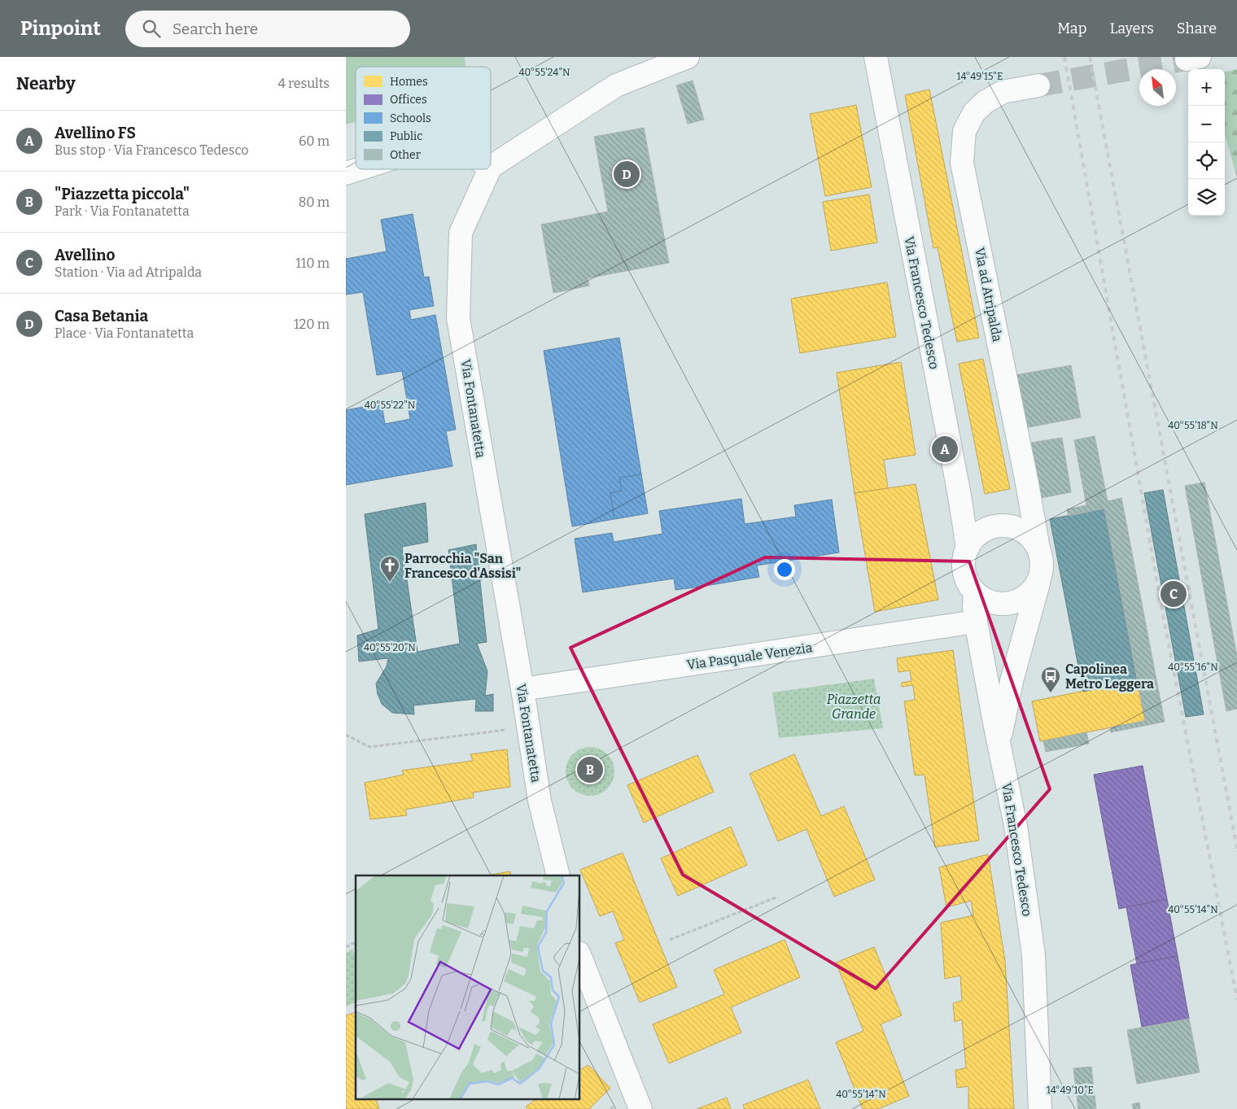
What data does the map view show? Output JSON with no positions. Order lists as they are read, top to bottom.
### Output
{
  "streets": {
    "street": [
      "Via ad Atripalda",
      "Via Francesco Tedesco",
      "Via Fontanatetta",
      "Via Pasquale Venezia"
    ]
  },
  "crossings": [
    ["Via ad Atripalda", "Via Francesco Tedesco"],
    ["Via Francesco Tedesco", "Via Pasquale Venezia"],
    ["Via Fontanatetta", "Via Pasquale Venezia"]
  ],
  "parks": ["Piazzetta Grande"],
  "places": {
    "church": ["Parrocchia \"San Francesco d'Assisi\""],
    "bus stop": ["Capolinea Metro Leggera"]
  },
  "legend": [
    "Homes",
    "Offices",
    "Schools",
    "Public",
    "Other"
  ],
  "north": "top left",
  "page": {
    "header": "Pinpoint",
    "search": "Search here",
    "nav": ["Map", "Layers", "Share"],
    "heading": ["Nearby", "4 results"],
    "map_buttons": ["+", "−"],
    "list": [
      {
        "mark": "A",
        "name": "Avellino FS",
        "note": "Bus stop · Via Francesco Tedesco",
        "value": "60 m"
      },
      {
        "mark": "B",
        "name": "\"Piazzetta piccola\"",
        "note": "Park · Via Fontanatetta",
        "value": "80 m"
      },
      {
        "mark": "C",
        "name": "Avellino",
        "note": "Station · Via ad Atripalda",
        "value": "110 m"
      },
      {
        "mark": "D",
        "name": "Casa Betania",
        "note": "Place · Via Fontanatetta",
        "value": "120 m"
      }
    ],
    "pins": [
      "D",
      "A",
      "C",
      "B"
    ]
  },
  "coordinates": [
    "40°55'24\"N",
    "14°49'15\"E",
    "40°55'22\"N",
    "40°55'18\"N",
    "40°55'20\"N",
    "40°55'16\"N",
    "40°55'14\"N",
    "14°49'10\"E"
  ]
}
